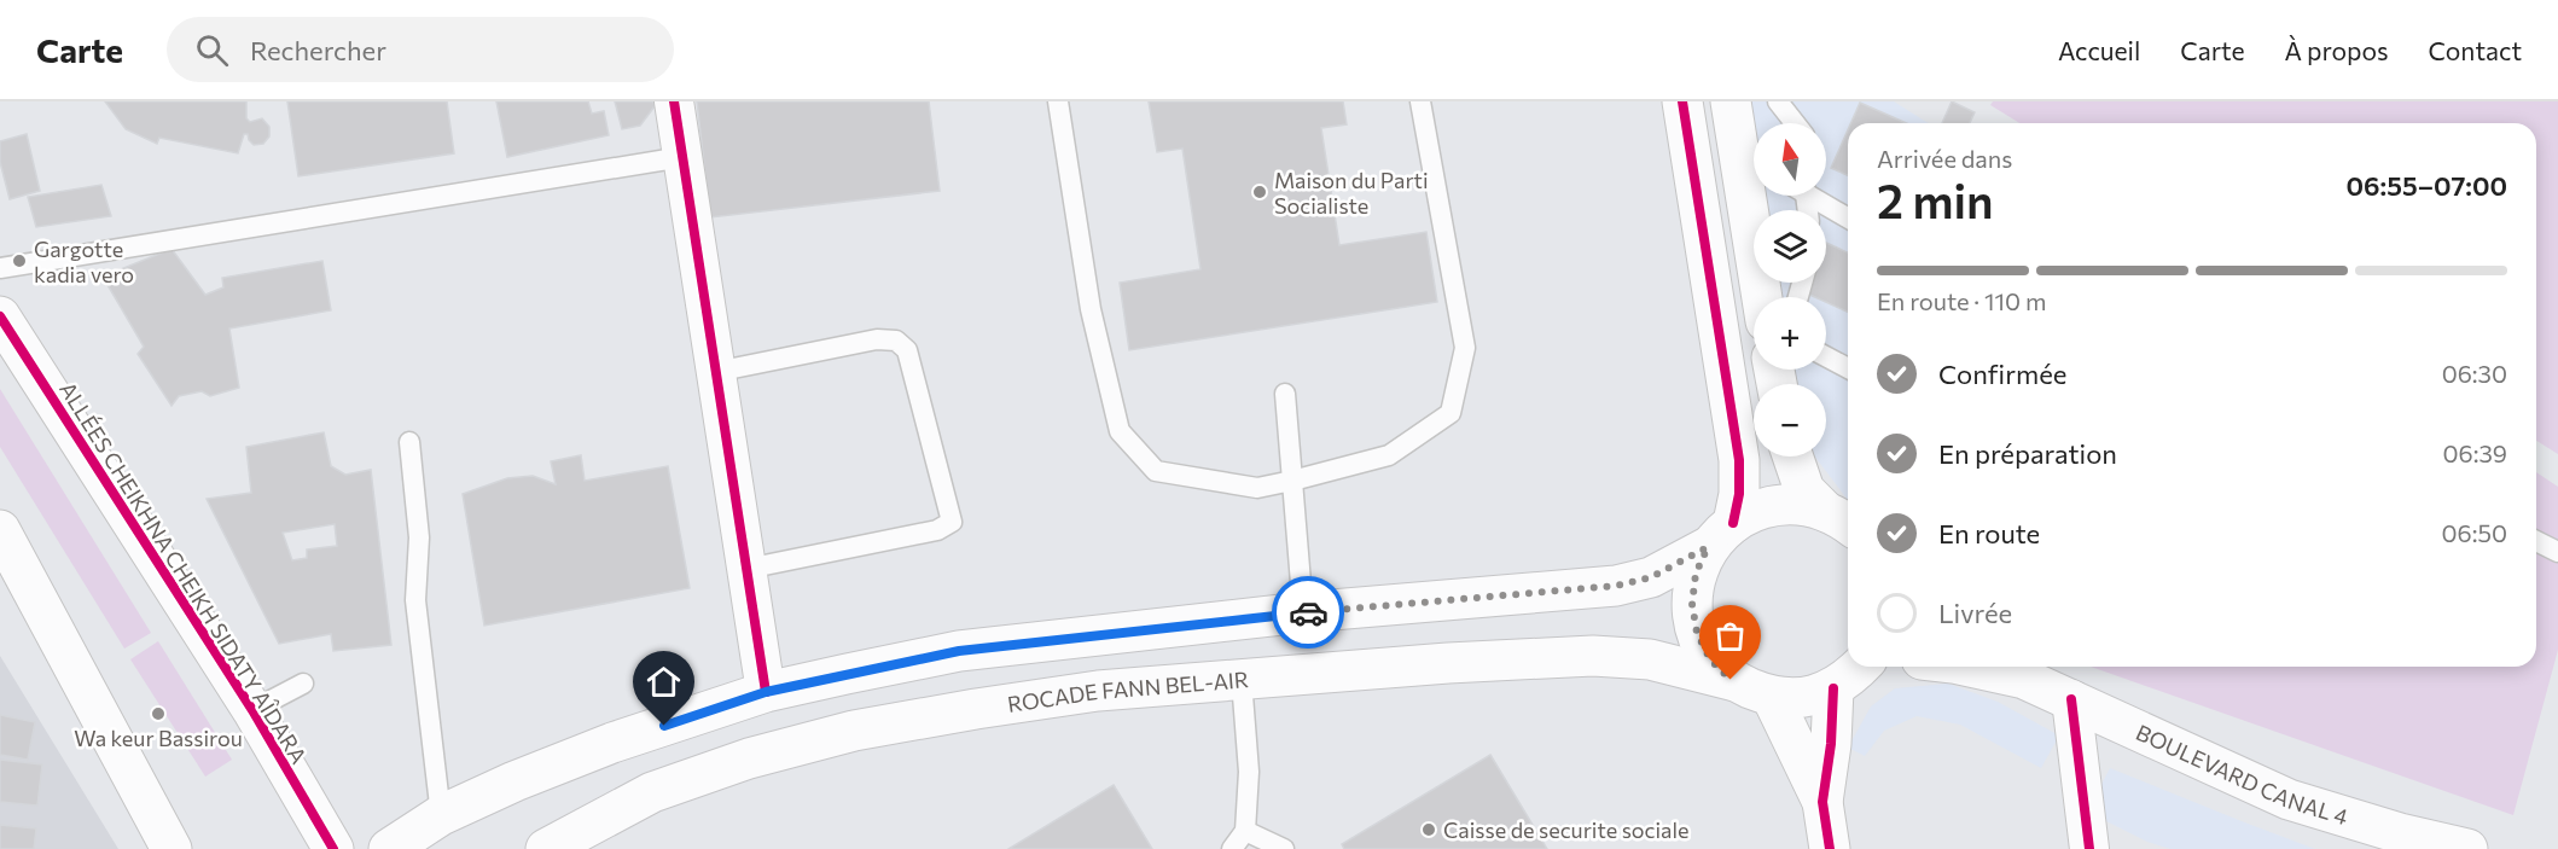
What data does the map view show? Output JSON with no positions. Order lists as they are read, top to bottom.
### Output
{
  "streets": {
    "main road": ["ALLÉES CHEIKHNA CHEIKH SIDATY AÎDARA", "ROCADE FANN BEL-AIR", "BOULEVARD CANAL 4"]
  },
  "places": [
    "Maison du Parti Socialiste",
    "Gargotte kadia vero",
    "Wa keur Bassirou",
    "Caisse de securite sociale"
  ],
  "north": "top",
  "page": {
    "header": "Carte",
    "search": "Rechercher",
    "nav": [
      "Accueil",
      "Carte",
      "À propos",
      "Contact"
    ],
    "map_buttons": ["+", "−"],
    "heading": ["2 min", "Arrivée dans", "06:55–07:00"],
    "bar": "En route · 110 m",
    "list": [
      ["Confirmée", "06:30"],
      ["En préparation", "06:39"],
      ["En route", "06:50"],
      "Livrée"
    ]
  }
}
